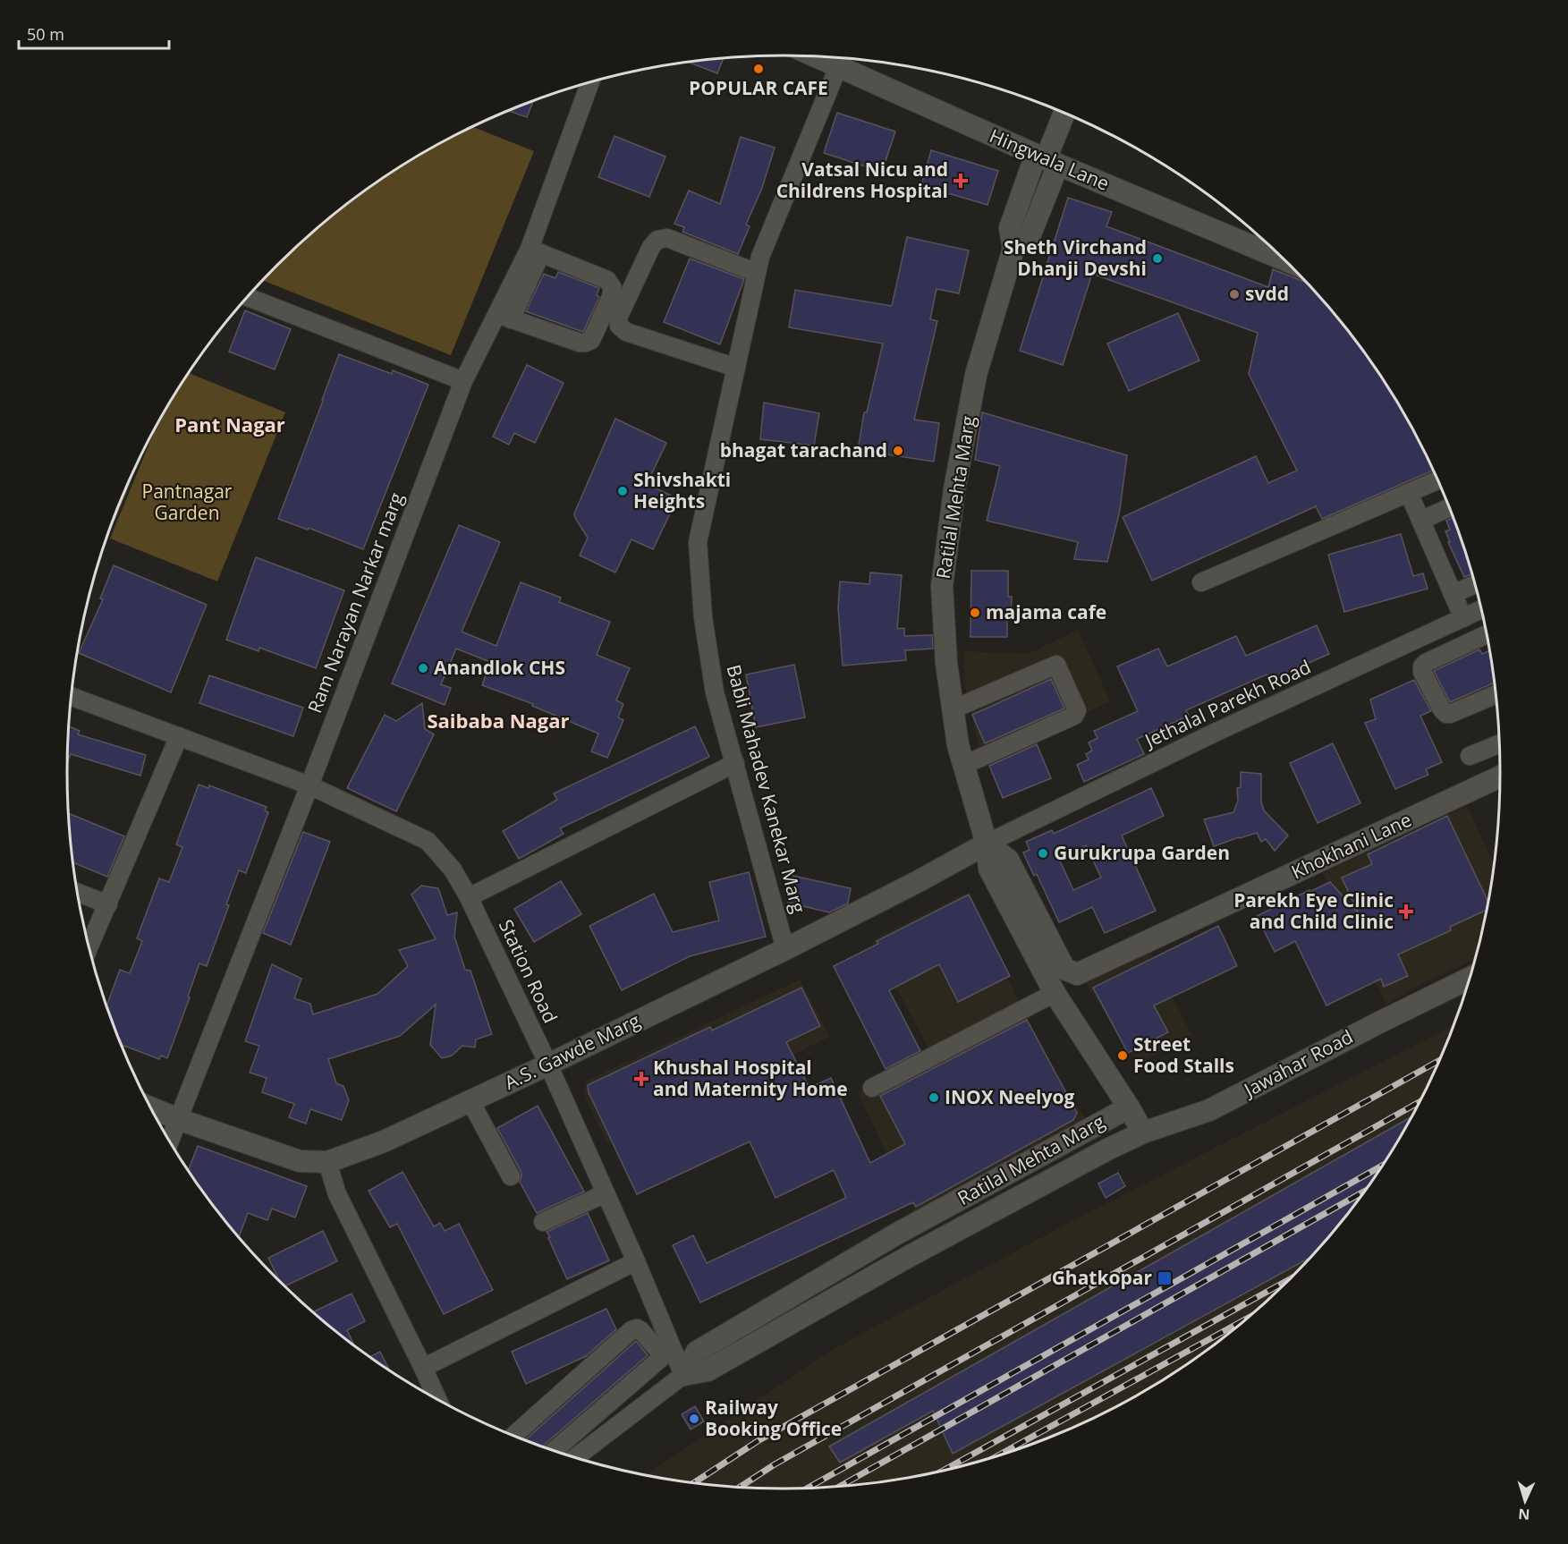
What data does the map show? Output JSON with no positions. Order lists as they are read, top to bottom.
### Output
{
  "streets": {
    "street": [
      "Hingwala Lane",
      "Ratilal Mehta Marg",
      "Ram Narayan Narkar marg",
      "Jethalal Parekh Road",
      "Babli Mahadev Kanekar Marg",
      "Khokhani Lane",
      "Station Road",
      "A.S. Gawde Marg",
      "Jawahar Road"
    ]
  },
  "crossings": [
    ["Hingwala Lane", "Ratilal Mehta Marg"],
    ["Hingwala Lane", "Babli Mahadev Kanekar Marg"],
    ["Ratilal Mehta Marg", "Jethalal Parekh Road"],
    ["Ratilal Mehta Marg", "Khokhani Lane"],
    ["Ratilal Mehta Marg", "Station Road"],
    ["Ratilal Mehta Marg", "A.S. Gawde Marg"],
    ["Ratilal Mehta Marg", "Jawahar Road"],
    ["Ram Narayan Narkar marg", "Station Road"],
    ["Ram Narayan Narkar marg", "A.S. Gawde Marg"],
    ["Jethalal Parekh Road", "Khokhani Lane"],
    ["Jethalal Parekh Road", "A.S. Gawde Marg"],
    ["Babli Mahadev Kanekar Marg", "A.S. Gawde Marg"],
    ["Khokhani Lane", "A.S. Gawde Marg"],
    ["Station Road", "A.S. Gawde Marg"],
    ["Station Road", "Jawahar Road"]
  ],
  "districts": ["Pant Nagar", "Saibaba Nagar"],
  "parks": ["Pantnagar Garden"],
  "places": {
    "other": [
      "POPULAR CAFE",
      "Sheth Virchand Dhanji Devshi",
      "svdd",
      "bhagat tarachand",
      "Shivshakti Heights",
      "majama cafe",
      "Anandlok CHS",
      "Gurukrupa Garden",
      "Street Food Stalls",
      "INOX Neelyog",
      "Railway Booking Office"
    ],
    "health": ["Vatsal Nicu and Childrens Hospital", "Parekh Eye Clinic and Child Clinic", "Khushal Hospital and Maternity Home"],
    "transit": ["Ghatkopar"]
  },
  "scale_bar": "50 m",
  "north": "bottom"
}
